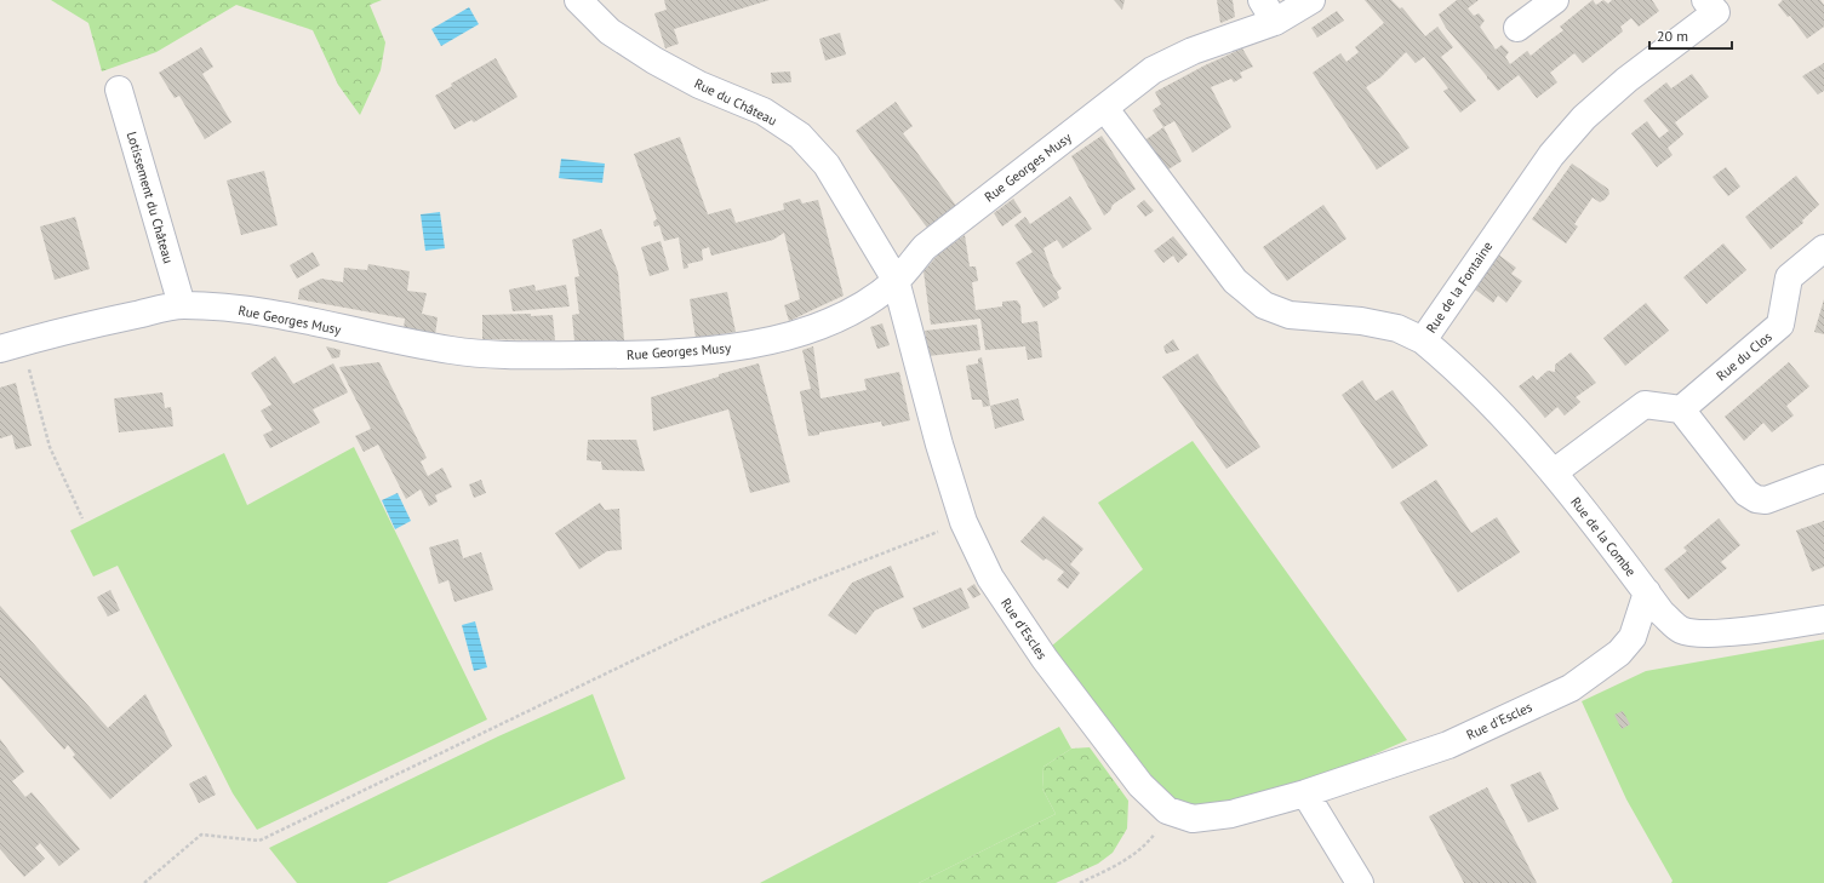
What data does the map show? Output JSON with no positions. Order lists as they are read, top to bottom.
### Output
{
  "streets": {
    "street": [
      "Rue du Château",
      "Rue Georges Musy",
      "Lotissement du Château",
      "Rue de la Fontaine",
      "Rue du Clos",
      "Rue de la Combe",
      "Rue d'Escles"
    ]
  },
  "crossings": [
    ["Rue du Château", "Rue Georges Musy"],
    ["Rue du Château", "Rue d'Escles"],
    ["Rue Georges Musy", "Lotissement du Château"],
    ["Rue Georges Musy", "Rue de la Fontaine"],
    ["Rue Georges Musy", "Rue d'Escles"],
    ["Rue de la Fontaine", "Rue de la Combe"],
    ["Rue de la Combe", "Rue d'Escles"]
  ],
  "scale_bar": "20 m"
}
